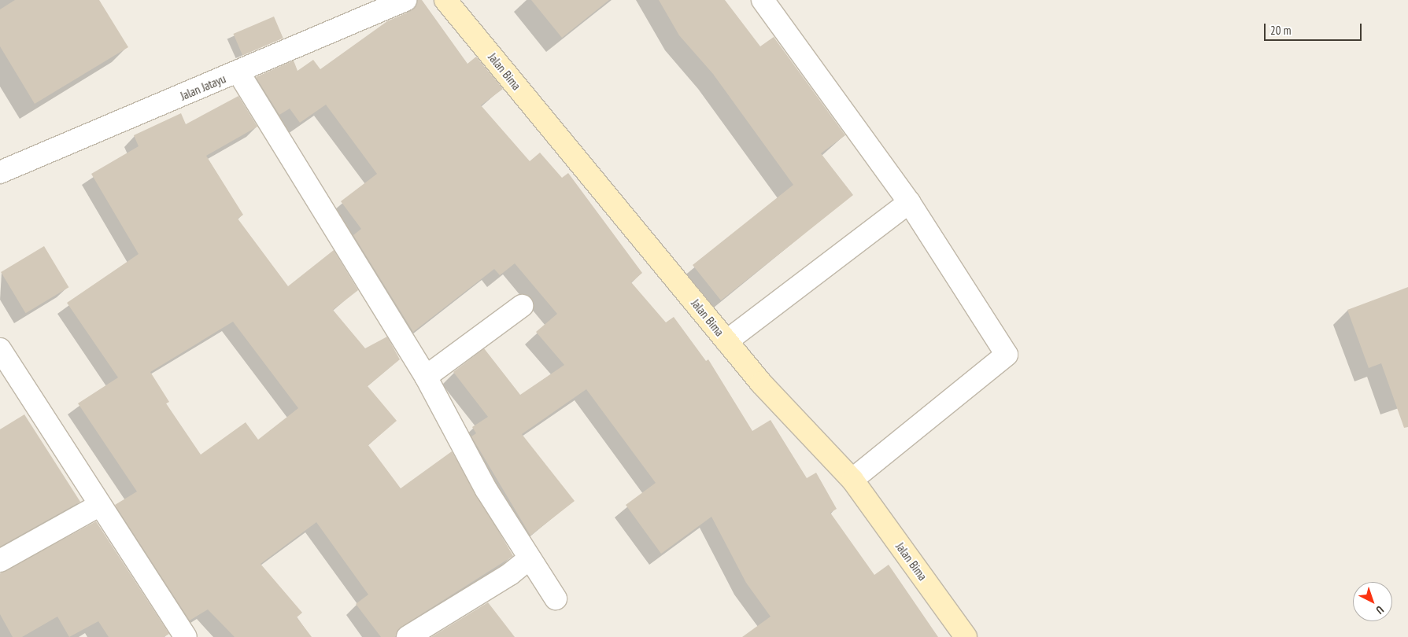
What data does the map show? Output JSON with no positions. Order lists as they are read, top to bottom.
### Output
{
  "streets": {
    "street": ["Jalan Bima", "Jalan Jatayu"]
  },
  "scale_bar": "20 m",
  "north": "bottom right"
}
